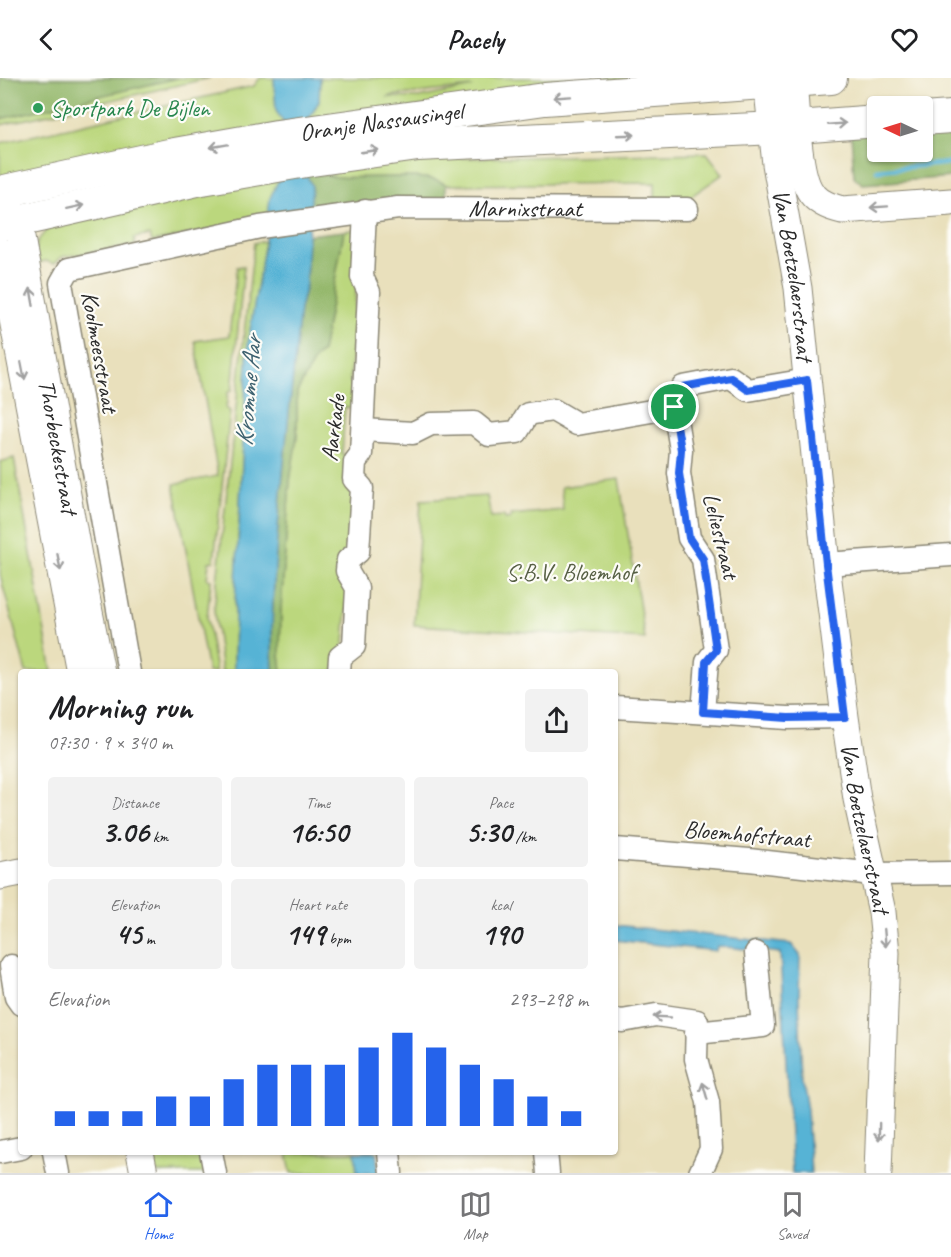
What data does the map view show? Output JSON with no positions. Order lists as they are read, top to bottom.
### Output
{
  "streets": {
    "main road": ["Oranje Nassausingel"],
    "street": [
      "Marnixstraat",
      "Van Boetzelaerstraat",
      "Koolmeesstraat",
      "Aarkade",
      "Thorbeckestraat",
      "Leliestraat",
      "Bloemhofstraat"
    ]
  },
  "crossings": [
    ["Oranje Nassausingel", "Van Boetzelaerstraat"],
    ["Oranje Nassausingel", "Thorbeckestraat"],
    ["Marnixstraat", "Koolmeesstraat"],
    ["Marnixstraat", "Aarkade"],
    ["Van Boetzelaerstraat", "Bloemhofstraat"],
    ["Koolmeesstraat", "Aarkade"]
  ],
  "water": ["Kromme Aar"],
  "parks": ["S.B.V. Bloemhof"],
  "places": ["Sportpark De Bijlen"],
  "north": "left",
  "page": {
    "header": "Pacely",
    "heading": ["Morning run", "07:30 · 9 × 340 m"],
    "stats": [
      ["Distance", "3.06 km"],
      ["Time", "16:50"],
      ["Pace", "5:30 /km"],
      ["Elevation", "45 m"],
      ["Heart rate", "149 bpm"],
      ["kcal", "190"]
    ],
    "chart": ["Elevation", "293–298 m"],
    "tabs": ["Home", "Map", "Saved"]
  }
}
